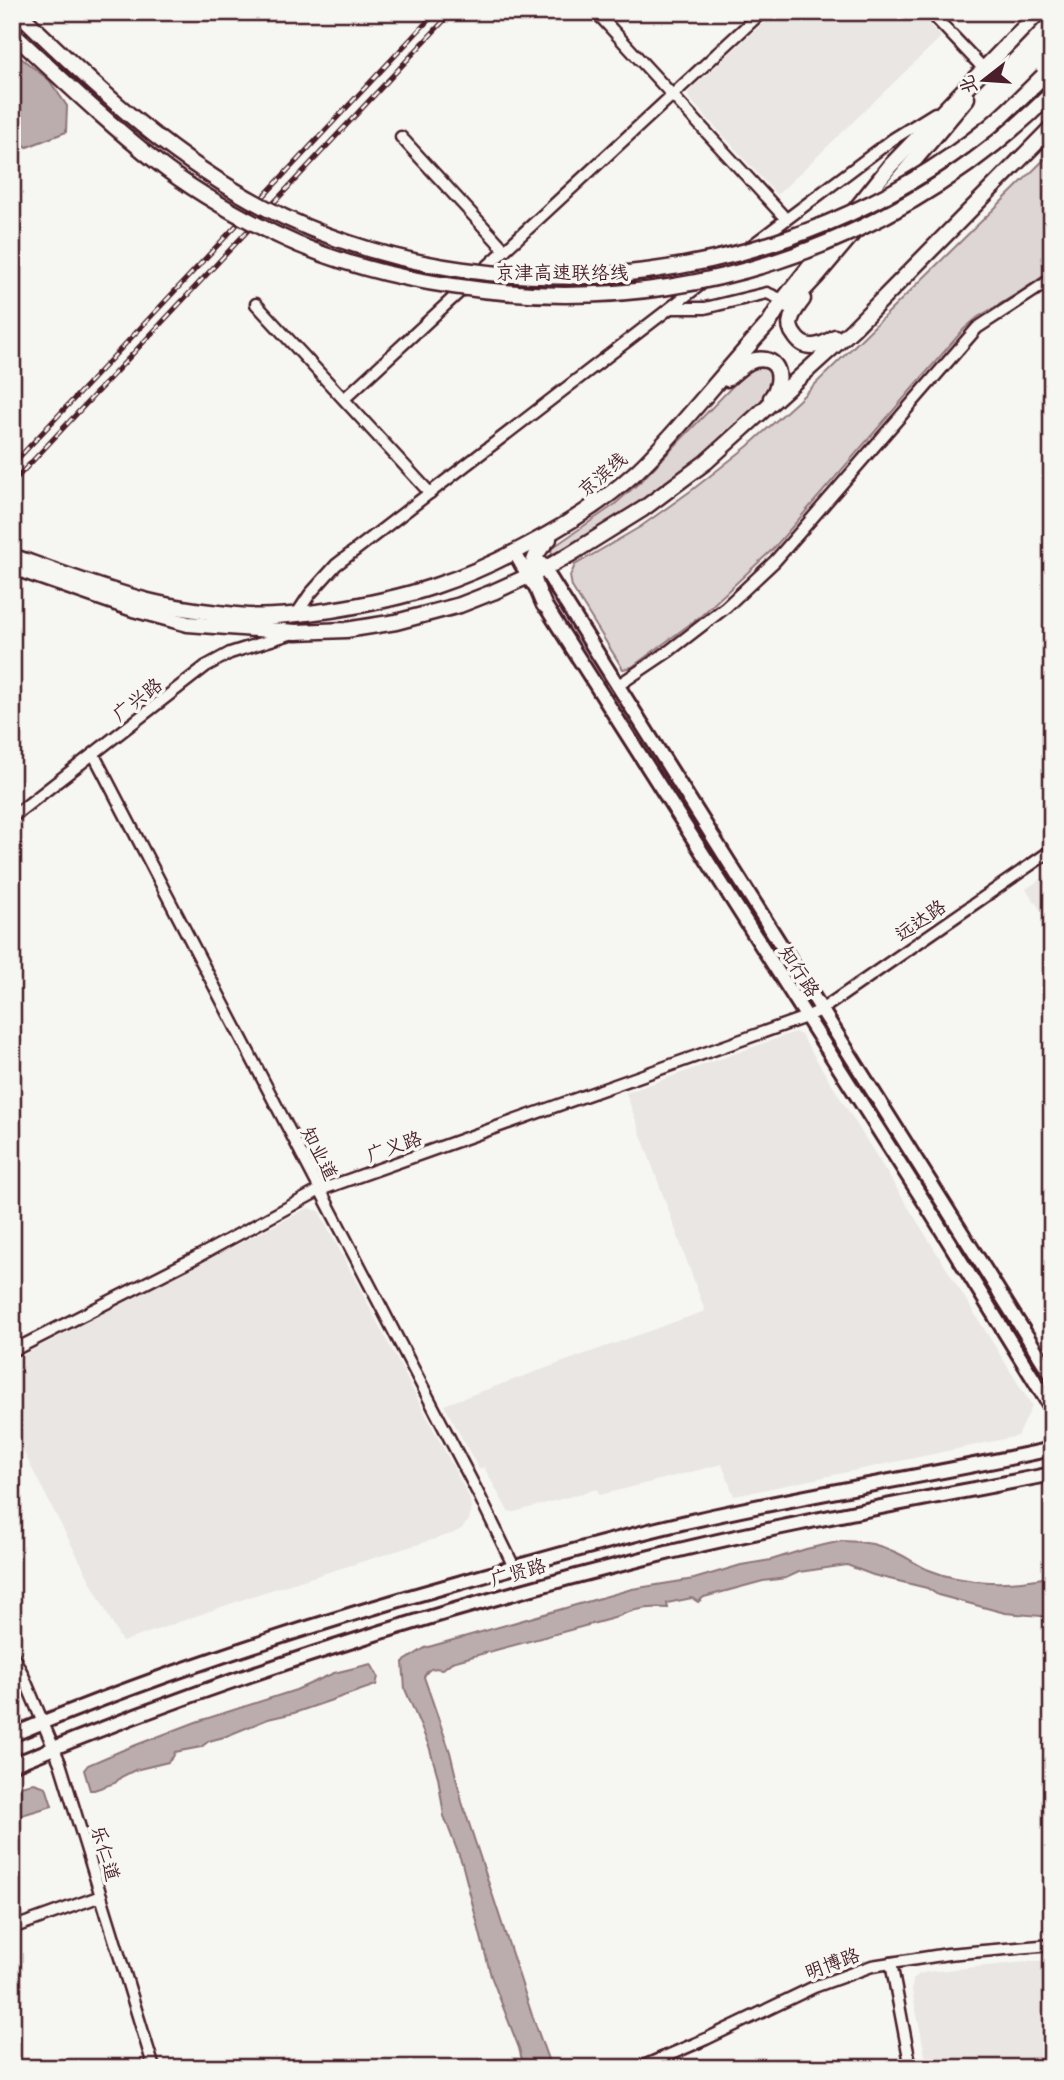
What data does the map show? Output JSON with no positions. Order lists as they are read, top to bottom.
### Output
{
  "streets": {
    "highway": ["京津高速联络线", "京滨线"],
    "main road": ["知行路", "广贤路"],
    "street": [
      "广兴路",
      "远达路",
      "广义路",
      "知业道",
      "乐仁道",
      "明博路"
    ]
  },
  "crossings": [
    ["广兴路", "知业道"],
    ["远达路", "知行路"],
    ["远达路", "广义路"],
    ["知行路", "广义路"],
    ["广义路", "知业道"],
    ["知业道", "广贤路"],
    ["广贤路", "乐仁道"]
  ],
  "north": "left"
}
